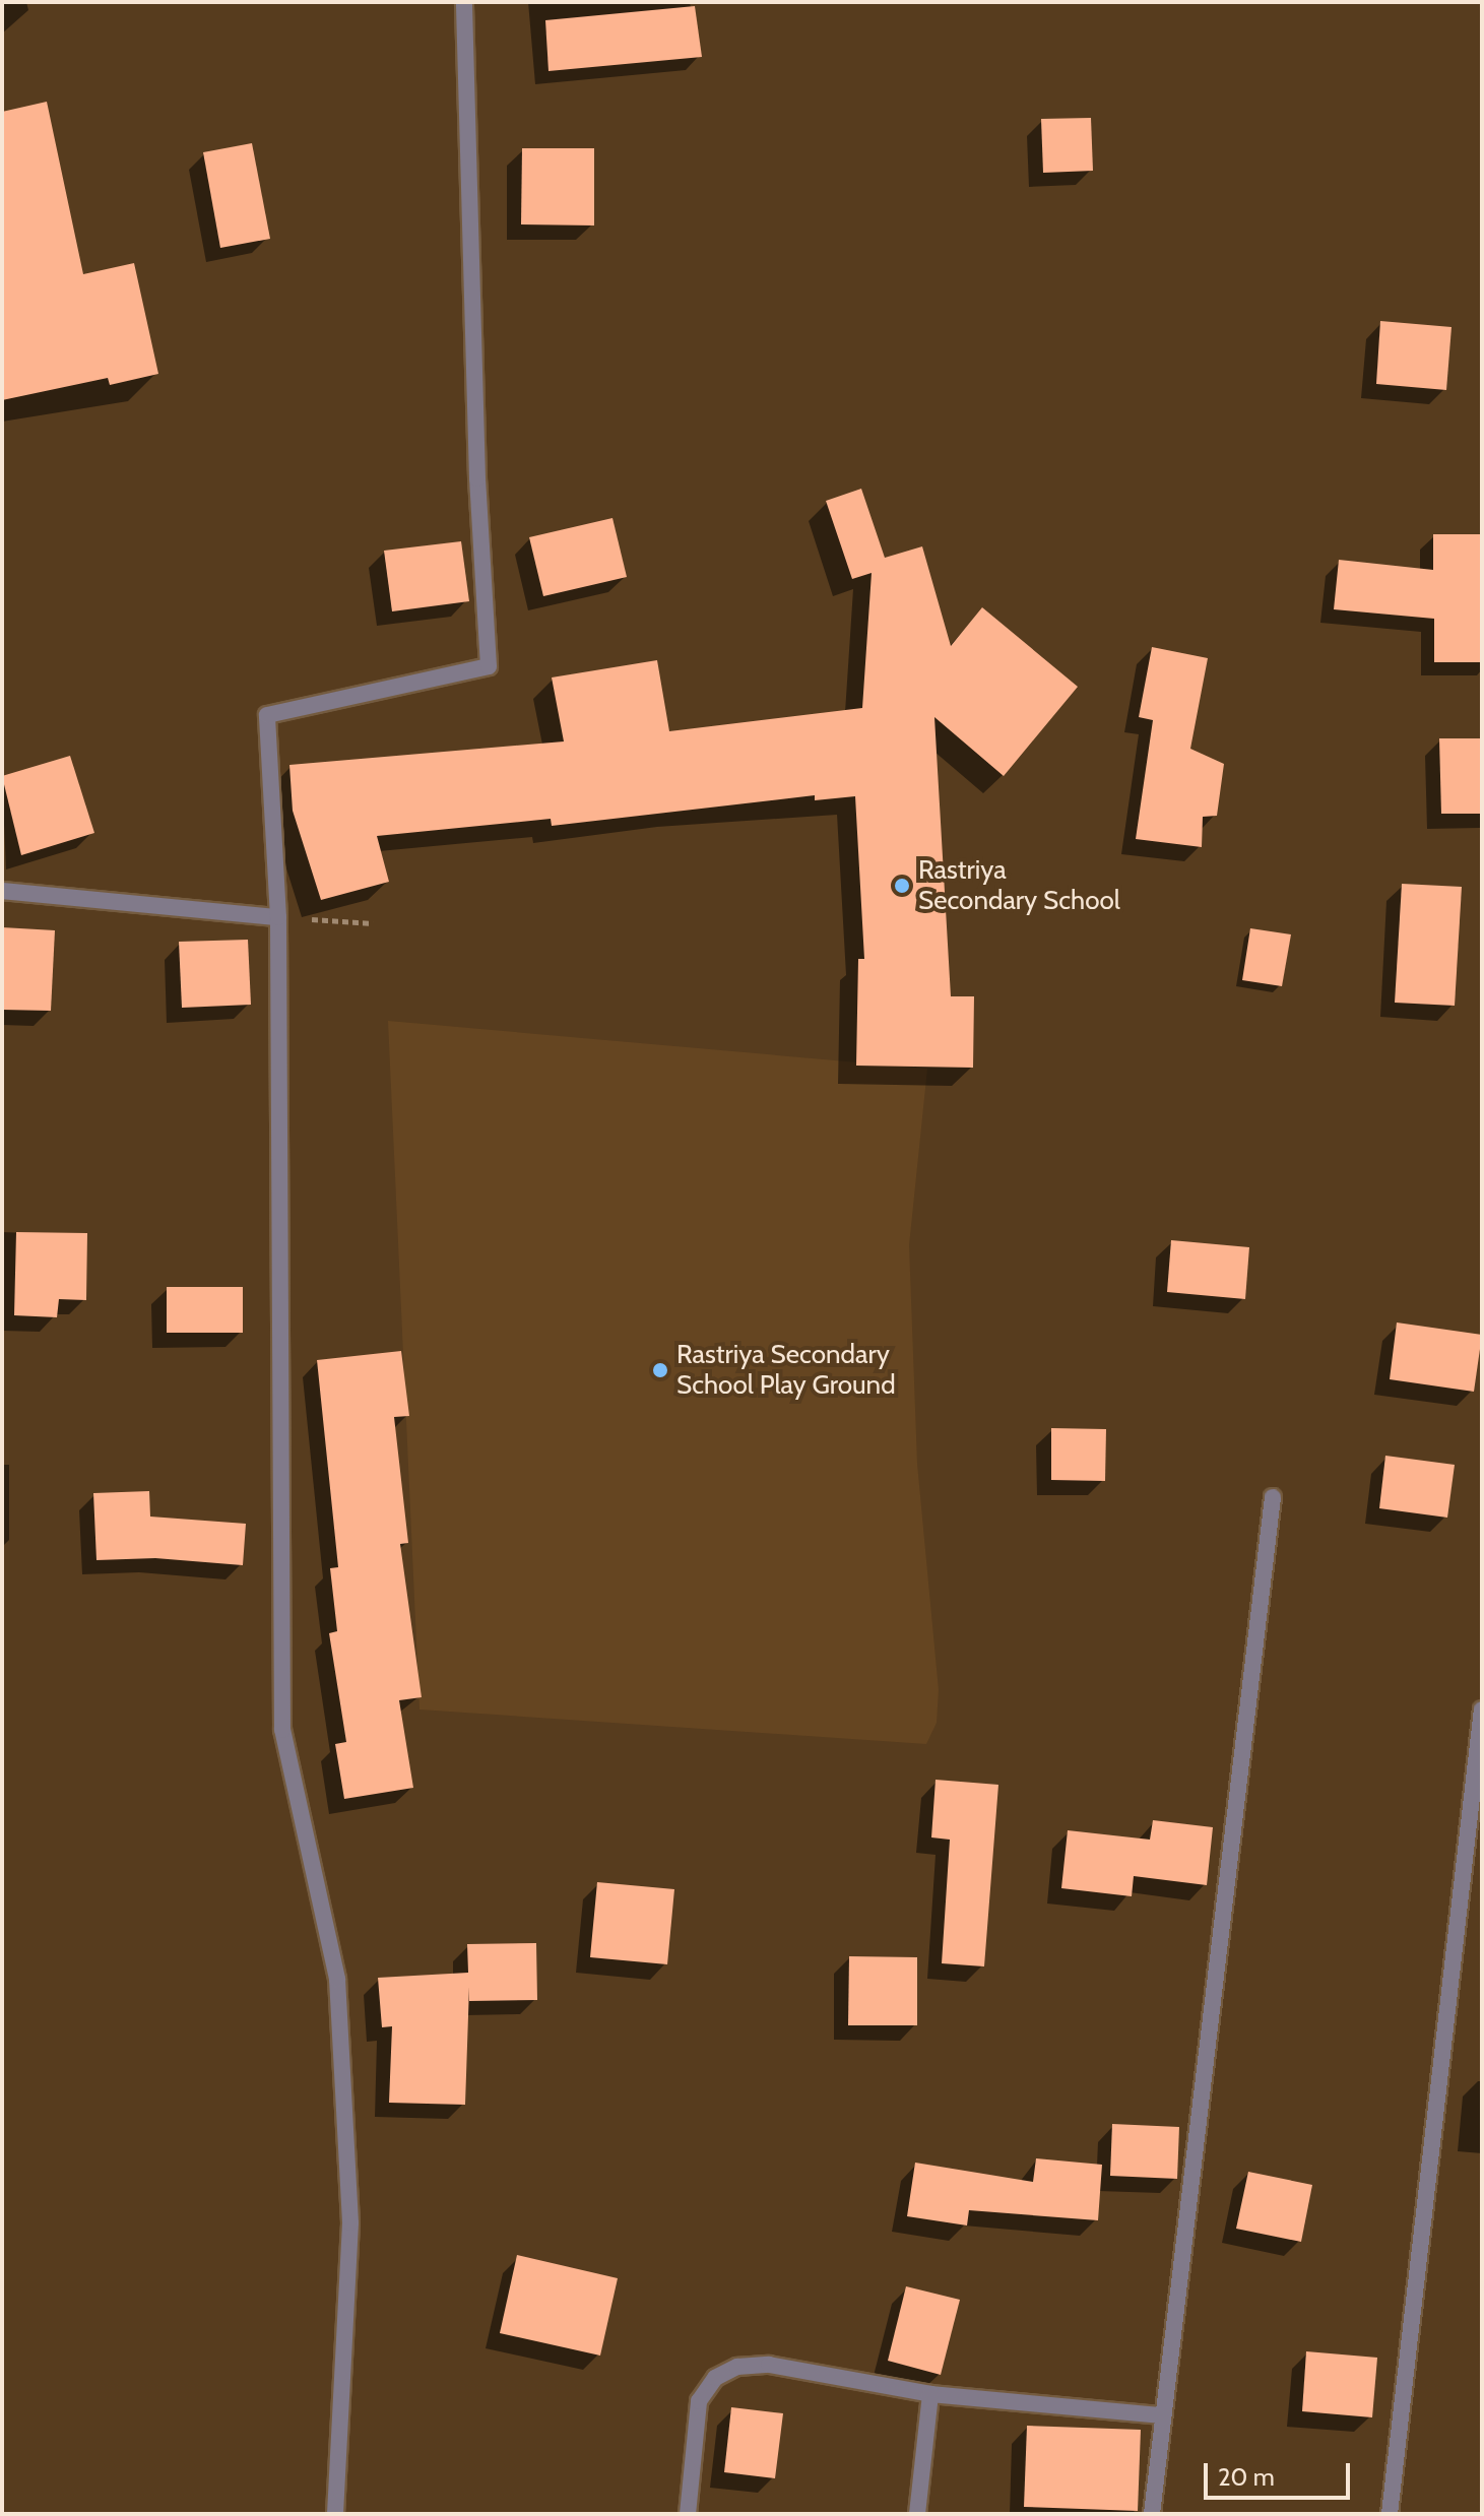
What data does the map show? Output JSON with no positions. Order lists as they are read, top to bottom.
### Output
{
  "places": ["Rastriya Secondary School", "Rastriya Secondary School Play Ground"],
  "scale_bar": "20 m"
}
